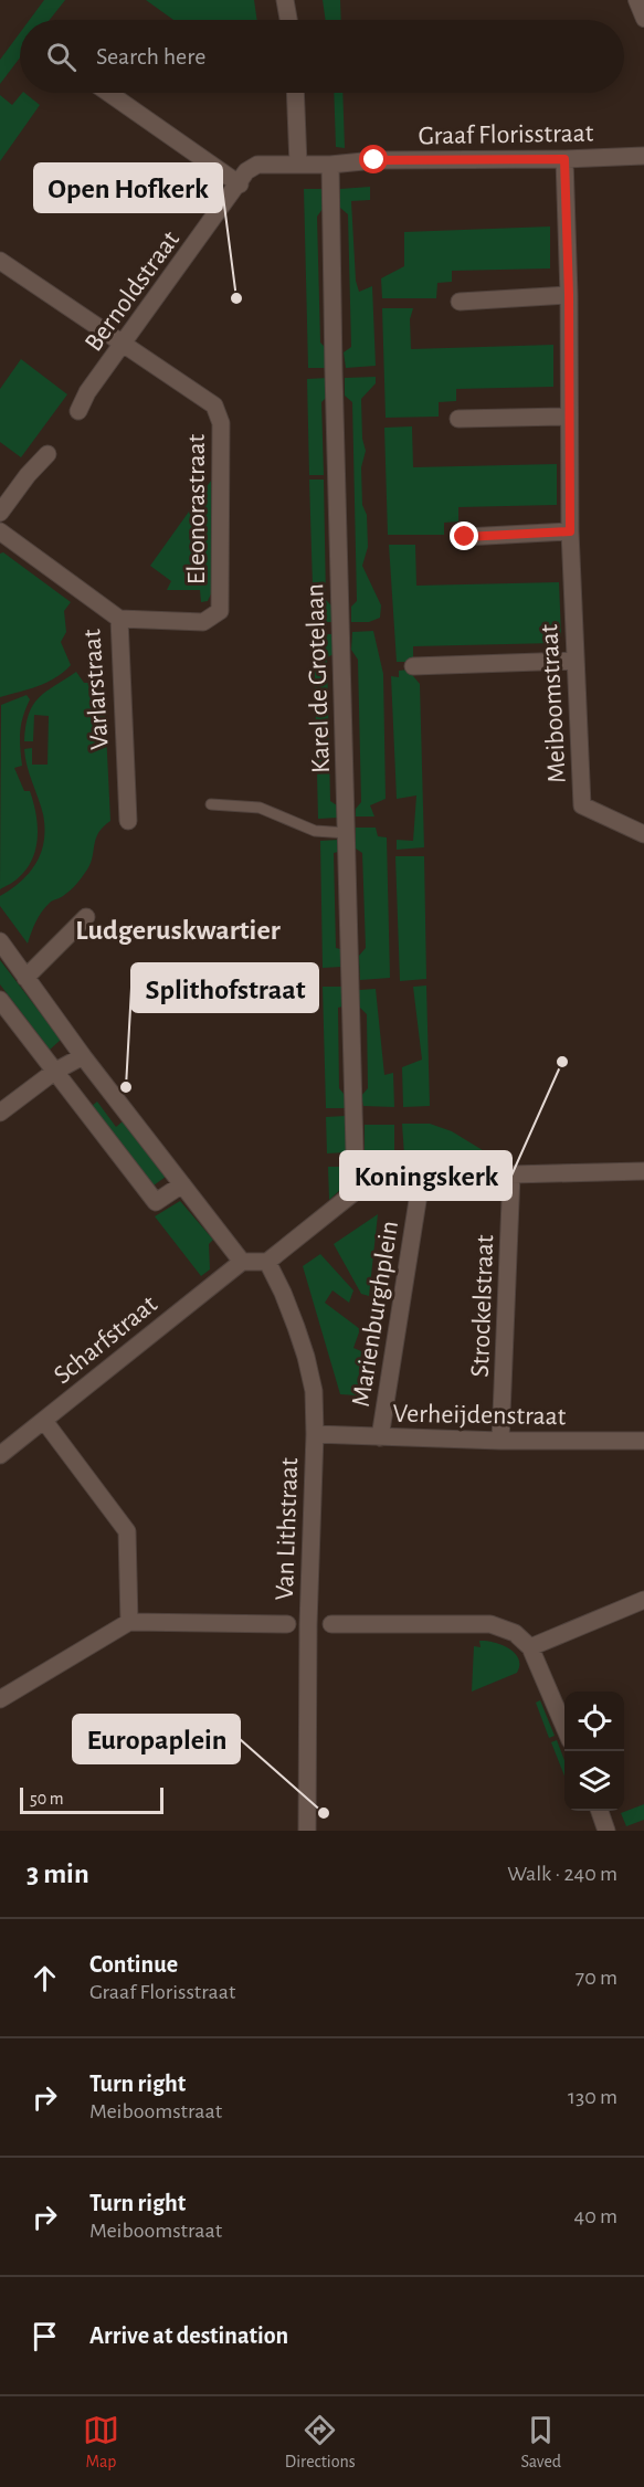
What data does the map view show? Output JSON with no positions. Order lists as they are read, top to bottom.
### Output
{
  "streets": {
    "street": [
      "Graaf Florisstraat",
      "Bernoldstraat",
      "Eleonorastraat",
      "Karel de Grotelaan",
      "Varlarstraat",
      "Meiboomstraat",
      "Strockelstraat",
      "Marienburghplein",
      "Scharfstraat",
      "Verheijdenstraat",
      "Van Lithstraat"
    ]
  },
  "crossings": [
    ["Graaf Florisstraat", "Bernoldstraat"],
    ["Graaf Florisstraat", "Karel de Grotelaan"],
    ["Graaf Florisstraat", "Meiboomstraat"],
    ["Bernoldstraat", "Eleonorastraat"],
    ["Bernoldstraat", "Karel de Grotelaan"],
    ["Eleonorastraat", "Varlarstraat"],
    ["Karel de Grotelaan", "Marienburghplein"],
    ["Strockelstraat", "Verheijdenstraat"],
    ["Marienburghplein", "Verheijdenstraat"],
    ["Marienburghplein", "Van Lithstraat"],
    ["Verheijdenstraat", "Van Lithstraat"]
  ],
  "districts": ["Ludgeruskwartier"],
  "places": [
    "Open Hofkerk",
    "Koningskerk",
    "Splithofstraat",
    "Europaplein"
  ],
  "scale_bar": "50 m",
  "page": {
    "search": "Search here",
    "scale": "50 m",
    "heading": ["3 min", "Walk · 240 m"],
    "list": [
      ["Continue", "Graaf Florisstraat", "70 m"],
      ["Turn right", "Meiboomstraat", "130 m"],
      ["Turn right", "Meiboomstraat", "40 m"],
      "Arrive at destination"
    ],
    "nav": ["Map", "Directions", "Saved"]
  }
}
